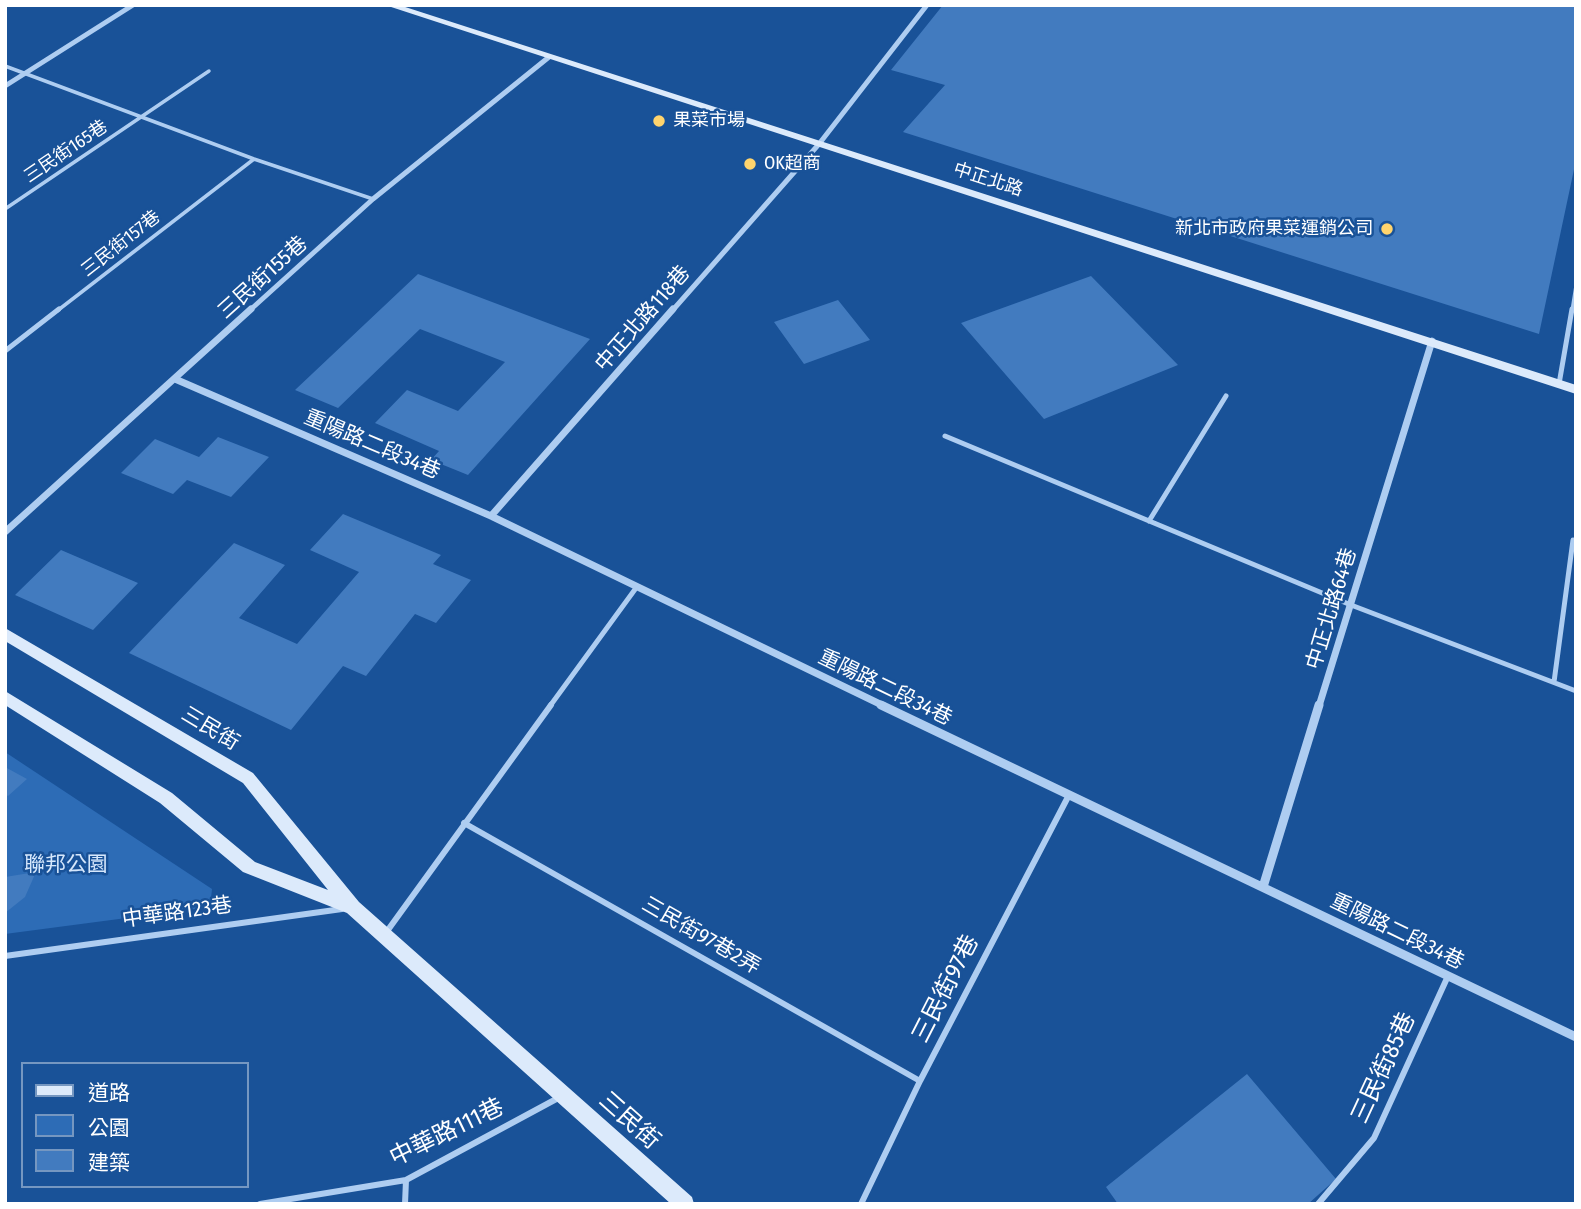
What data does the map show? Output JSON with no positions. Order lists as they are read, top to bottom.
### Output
{
  "streets": {
    "main road": ["中正北路", "三民街"],
    "street": [
      "三民街155巷",
      "中正北路118巷",
      "重陽路二段34巷",
      "中正北路64巷"
    ],
    "lane": [
      "三民街165巷",
      "三民街157巷",
      "中華路123巷",
      "三民街97巷2弄",
      "三民街97巷",
      "三民街85巷",
      "中華路111巷"
    ]
  },
  "crossings": [
    ["中正北路", "三民街155巷"],
    ["中正北路", "中正北路118巷"],
    ["中正北路", "中正北路64巷"],
    ["三民街155巷", "重陽路二段34巷"],
    ["中正北路118巷", "重陽路二段34巷"],
    ["重陽路二段34巷", "中正北路64巷"],
    ["重陽路二段34巷", "三民街97巷"],
    ["重陽路二段34巷", "三民街85巷"],
    ["三民街", "中華路123巷"],
    ["三民街", "中華路111巷"],
    ["三民街97巷2弄", "三民街97巷"]
  ],
  "parks": ["聯邦公園"],
  "places": ["果菜市場", "OK超商", "新北市政府果菜運銷公司"],
  "legend": ["道路", "公園", "建築"]
}
